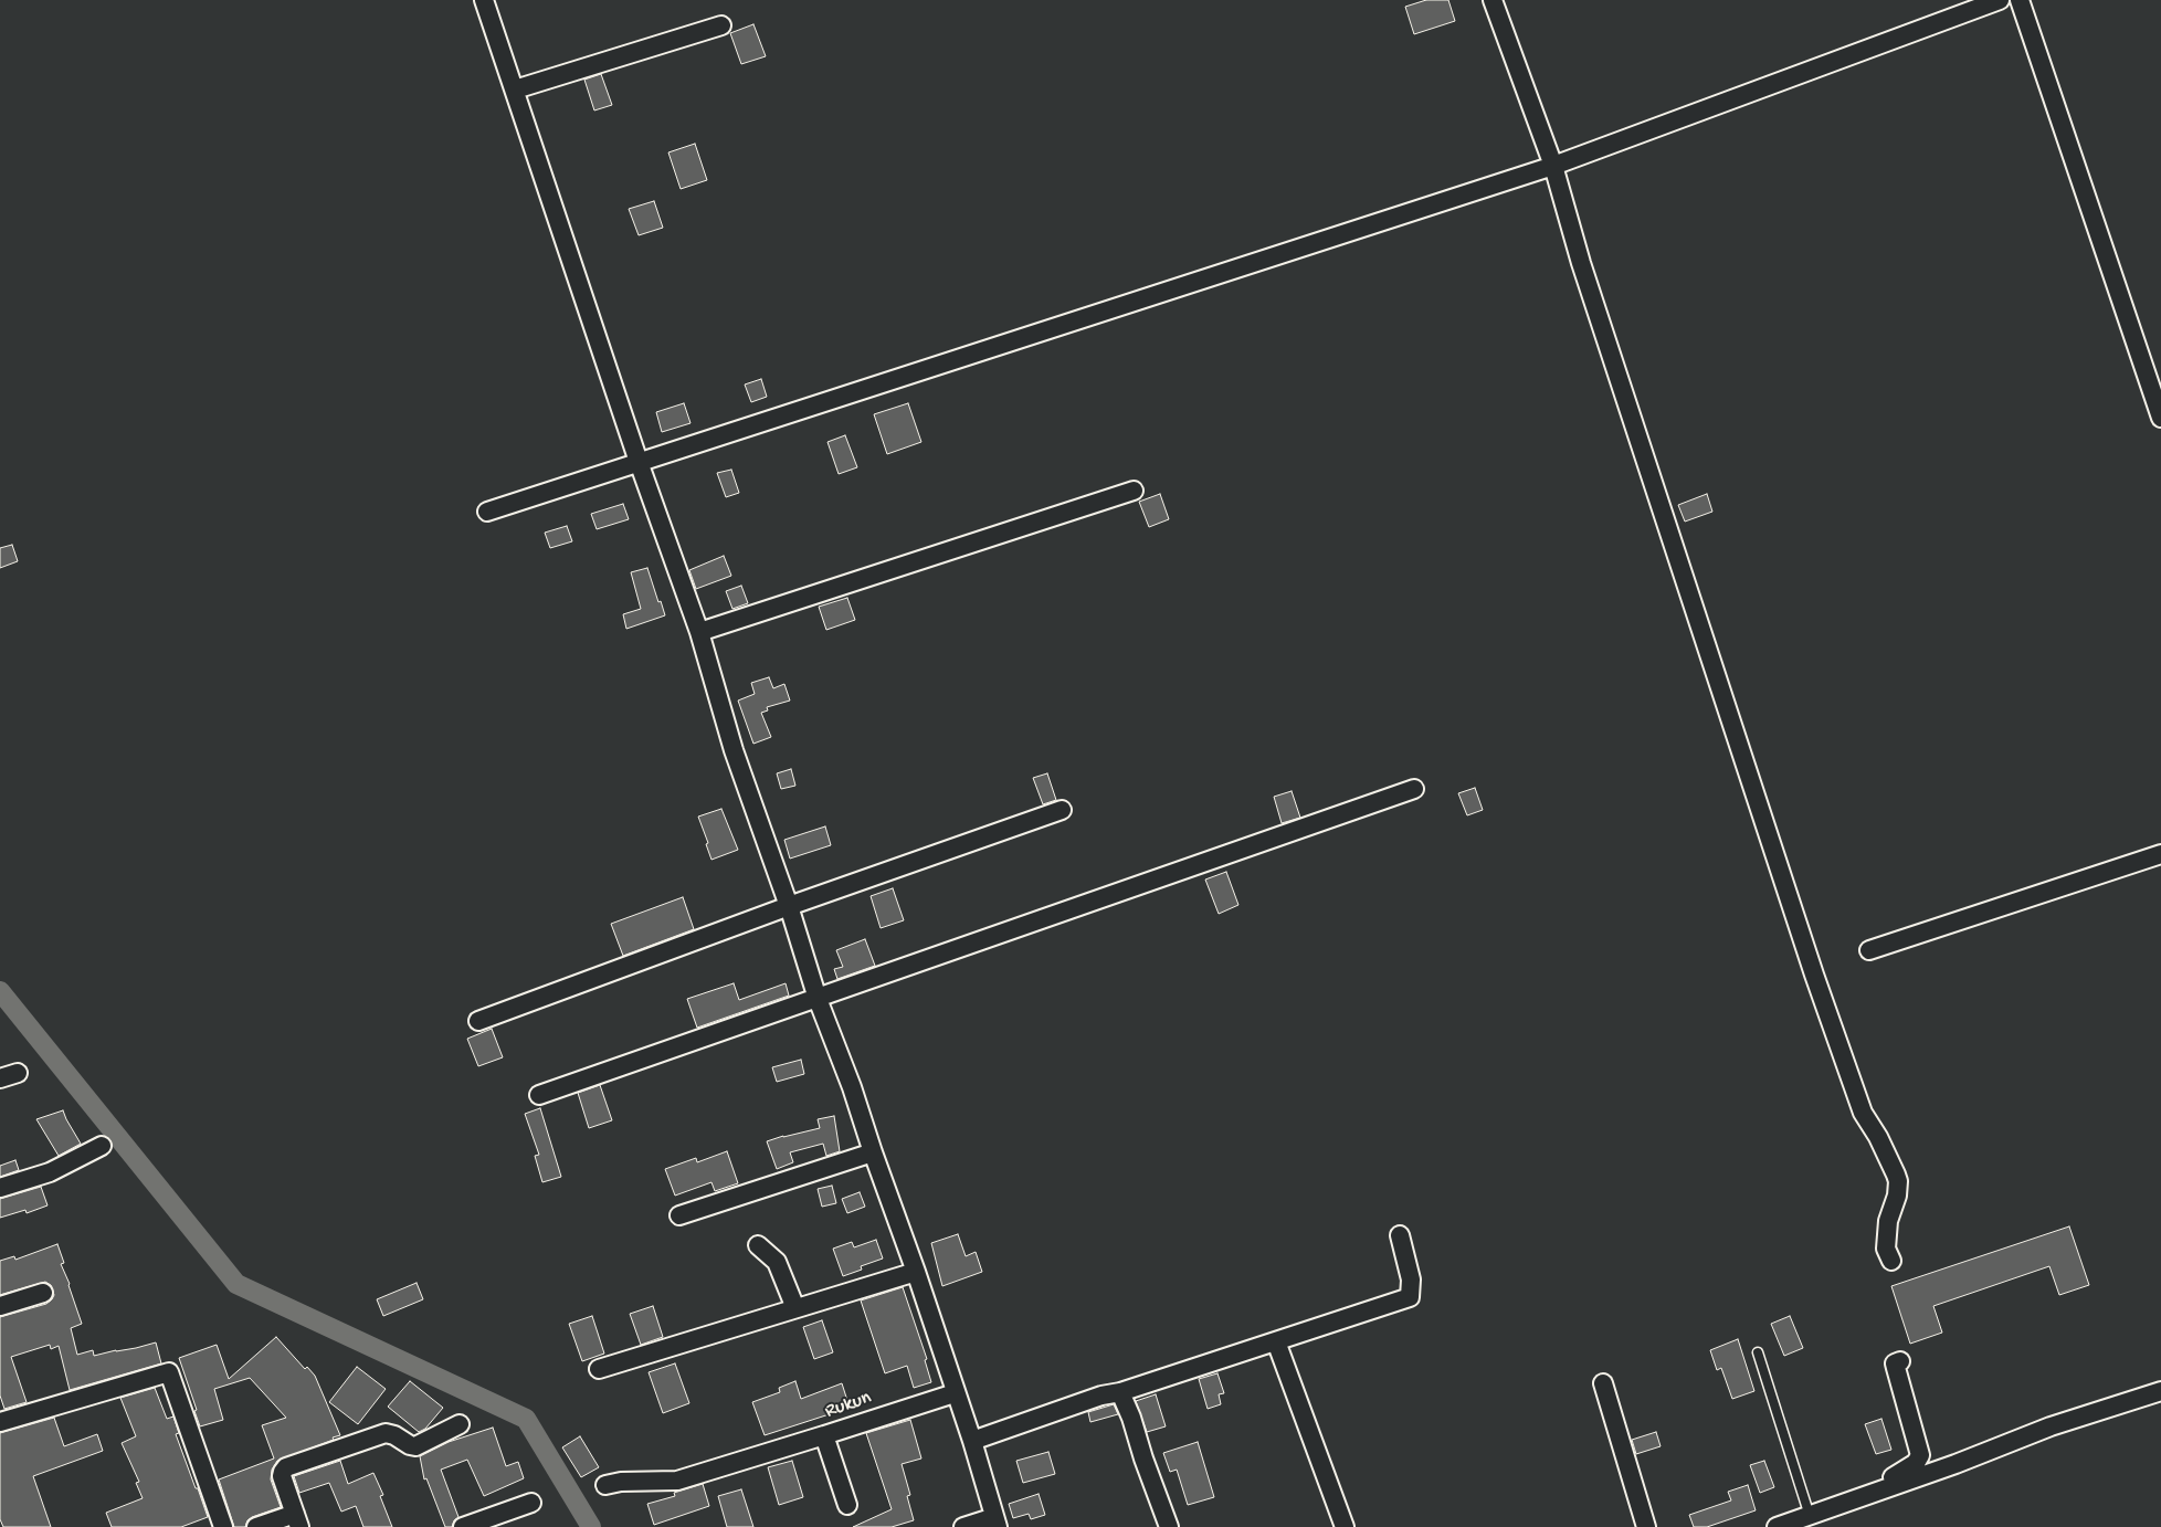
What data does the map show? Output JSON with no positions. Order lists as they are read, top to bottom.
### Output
{
  "streets": {
    "street": ["Rukun"]
  }
}
